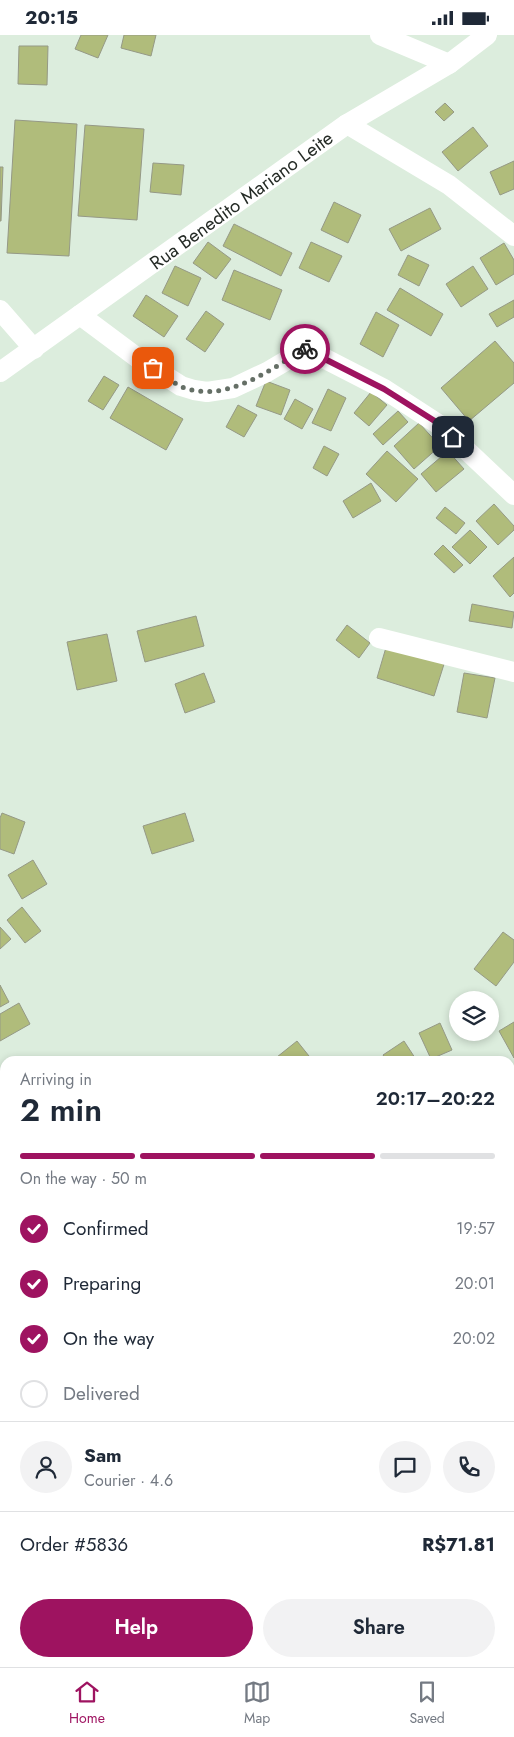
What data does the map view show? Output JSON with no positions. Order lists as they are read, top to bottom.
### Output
{
  "streets": {
    "street": ["Rua Benedito Mariano Leite"]
  },
  "page": {
    "status": "20:15",
    "heading": ["2 min", "Arriving in", "20:17–20:22"],
    "panel": [
      "Sam",
      "Courier · 4.6",
      "Order #5836",
      "R$71.81"
    ],
    "bar": "On the way · 50 m",
    "list": [
      ["Confirmed", "19:57"],
      ["Preparing", "20:01"],
      ["On the way", "20:02"],
      "Delivered"
    ],
    "buttons": ["Help", "Share"],
    "tabs": ["Home", "Map", "Saved"]
  }
}
